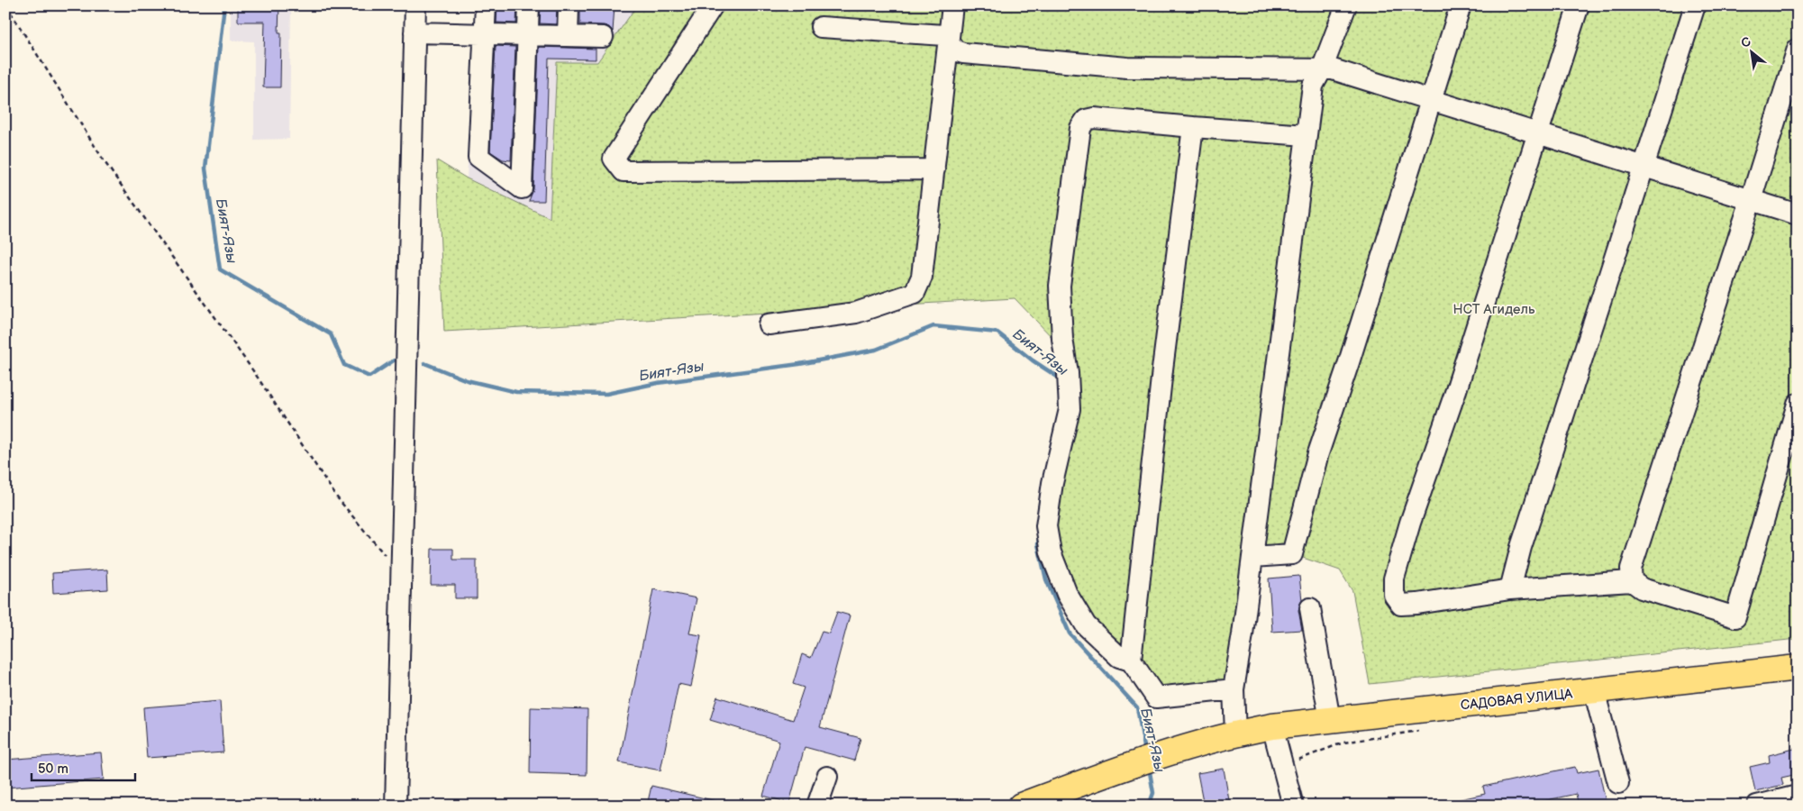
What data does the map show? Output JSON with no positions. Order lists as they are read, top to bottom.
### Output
{
  "streets": {
    "main road": ["САДОВАЯ УЛИЦА"]
  },
  "water": ["Бият-Язы"],
  "parks": ["НСТ Агидель"],
  "scale_bar": "50 m",
  "north": "top left"
}
